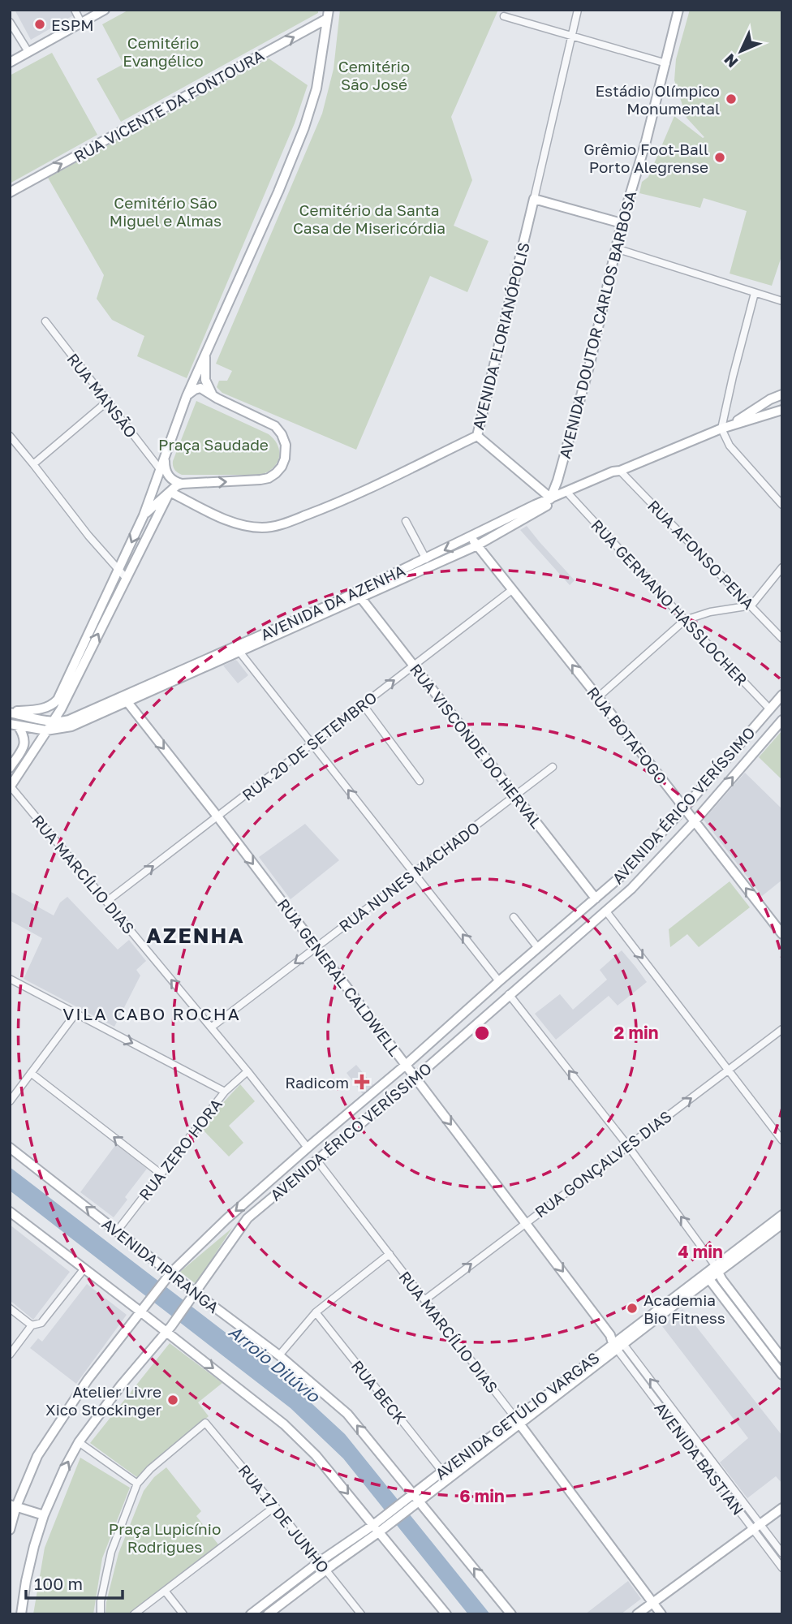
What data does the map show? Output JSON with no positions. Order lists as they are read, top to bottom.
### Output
{
  "streets": {
    "main road": [
      "RUA VICENTE DA FONTOURA",
      "AVENIDA DOUTOR CARLOS BARBOSA",
      "AVENIDA FLORIANÓPOLIS",
      "AVENIDA DA AZENHA",
      "RUA BOTAFOGO",
      "RUA VISCONDE DO HERVAL",
      "AVENIDA ÉRICO VERÍSSIMO",
      "RUA MARCÍLIO DIAS",
      "RUA GENERAL CALDWELL",
      "AVENIDA IPIRANGA",
      "AVENIDA GETÚLIO VARGAS"
    ],
    "street": [
      "RUA MANSÃO",
      "RUA AFONSO PENA",
      "RUA GERMANO HASSLOCHER",
      "RUA 20 DE SETEMBRO",
      "RUA NUNES MACHADO",
      "RUA ZERO HORA",
      "RUA GONÇALVES DIAS",
      "RUA BECK",
      "AVENIDA BASTIAN",
      "RUA 17 DE JUNHO"
    ]
  },
  "crossings": [
    ["AVENIDA DOUTOR CARLOS BARBOSA", "AVENIDA DA AZENHA"],
    ["RUA AFONSO PENA", "AVENIDA DA AZENHA"],
    ["AVENIDA DA AZENHA", "RUA GERMANO HASSLOCHER"],
    ["AVENIDA DA AZENHA", "RUA BOTAFOGO"],
    ["AVENIDA DA AZENHA", "RUA VISCONDE DO HERVAL"],
    ["AVENIDA DA AZENHA", "RUA GENERAL CALDWELL"],
    ["RUA GERMANO HASSLOCHER", "AVENIDA ÉRICO VERÍSSIMO"],
    ["RUA BOTAFOGO", "RUA 20 DE SETEMBRO"],
    ["RUA BOTAFOGO", "AVENIDA ÉRICO VERÍSSIMO"],
    ["RUA 20 DE SETEMBRO", "RUA VISCONDE DO HERVAL"],
    ["RUA 20 DE SETEMBRO", "RUA MARCÍLIO DIAS"],
    ["RUA 20 DE SETEMBRO", "RUA GENERAL CALDWELL"],
    ["RUA VISCONDE DO HERVAL", "AVENIDA ÉRICO VERÍSSIMO"],
    ["RUA VISCONDE DO HERVAL", "RUA NUNES MACHADO"],
    ["AVENIDA ÉRICO VERÍSSIMO", "RUA MARCÍLIO DIAS"],
    ["AVENIDA ÉRICO VERÍSSIMO", "RUA GENERAL CALDWELL"],
    ["AVENIDA ÉRICO VERÍSSIMO", "AVENIDA IPIRANGA"],
    ["RUA MARCÍLIO DIAS", "RUA NUNES MACHADO"],
    ["RUA MARCÍLIO DIAS", "RUA ZERO HORA"],
    ["RUA MARCÍLIO DIAS", "RUA GONÇALVES DIAS"],
    ["RUA MARCÍLIO DIAS", "AVENIDA GETÚLIO VARGAS"],
    ["RUA NUNES MACHADO", "RUA GENERAL CALDWELL"],
    ["RUA GENERAL CALDWELL", "RUA GONÇALVES DIAS"],
    ["RUA GENERAL CALDWELL", "AVENIDA GETÚLIO VARGAS"],
    ["RUA GENERAL CALDWELL", "AVENIDA BASTIAN"],
    ["RUA ZERO HORA", "AVENIDA IPIRANGA"],
    ["AVENIDA IPIRANGA", "AVENIDA GETÚLIO VARGAS"],
    ["RUA BECK", "AVENIDA GETÚLIO VARGAS"],
    ["AVENIDA GETÚLIO VARGAS", "AVENIDA BASTIAN"],
    ["AVENIDA GETÚLIO VARGAS", "RUA 17 DE JUNHO"]
  ],
  "one_way": [
    "RUA VICENTE DA FONTOURA",
    "RUA BOTAFOGO",
    "RUA 20 DE SETEMBRO",
    "RUA GENERAL CALDWELL",
    "RUA GONÇALVES DIAS"
  ],
  "districts": ["AZENHA", "VILA CABO ROCHA"],
  "water": ["Arroio Dilúvio"],
  "parks": [
    "Cemitério Evangélico",
    "Cemitério São José",
    "Cemitério São Miguel e Almas",
    "Cemitério da Santa Casa de Misericórdia",
    "Praça Saudade",
    "Praça Lupicínio Rodrigues"
  ],
  "places": {
    "other": [
      "ESPM",
      "Estádio Olímpico Monumental",
      "Grêmio Foot-Ball Porto Alegrense",
      "Academia Bio Fitness",
      "Atelier Livre Xico Stockinger"
    ],
    "health": ["Radicom"]
  },
  "scale_bar": "100 m",
  "north": "bottom left",
  "rings": ["2 min", "4 min", "6 min"]
}
